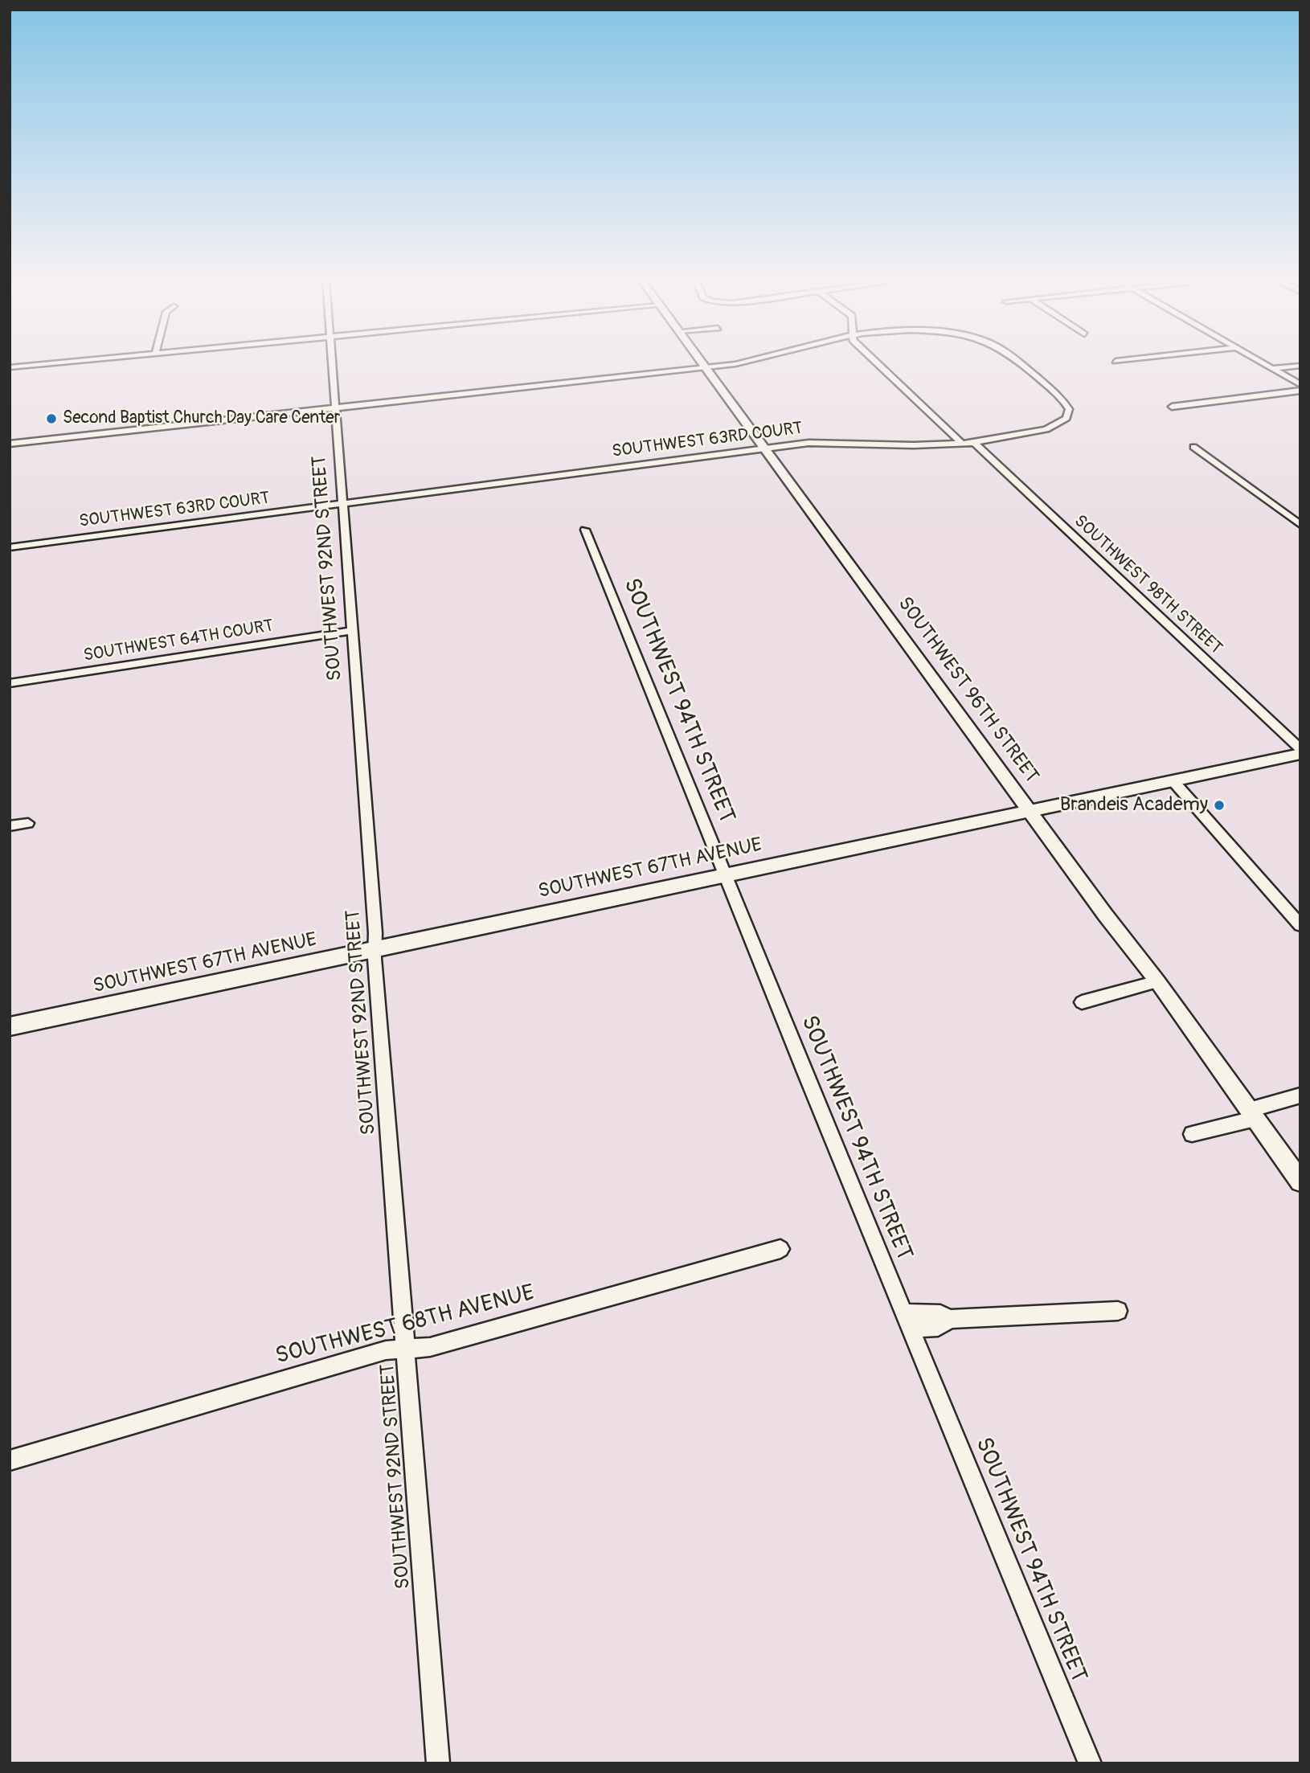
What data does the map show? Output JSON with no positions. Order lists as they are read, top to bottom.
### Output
{
  "streets": {
    "main road": ["SOUTHWEST 67TH AVENUE"],
    "street": [
      "SOUTHWEST 63RD COURT",
      "SOUTHWEST 92ND STREET",
      "SOUTHWEST 98TH STREET",
      "SOUTHWEST 64TH COURT",
      "SOUTHWEST 96TH STREET",
      "SOUTHWEST 94TH STREET",
      "SOUTHWEST 68TH AVENUE"
    ]
  },
  "crossings": [
    ["SOUTHWEST 63RD COURT", "SOUTHWEST 92ND STREET"],
    ["SOUTHWEST 63RD COURT", "SOUTHWEST 98TH STREET"],
    ["SOUTHWEST 63RD COURT", "SOUTHWEST 96TH STREET"],
    ["SOUTHWEST 92ND STREET", "SOUTHWEST 64TH COURT"],
    ["SOUTHWEST 92ND STREET", "SOUTHWEST 67TH AVENUE"],
    ["SOUTHWEST 92ND STREET", "SOUTHWEST 68TH AVENUE"],
    ["SOUTHWEST 96TH STREET", "SOUTHWEST 67TH AVENUE"],
    ["SOUTHWEST 94TH STREET", "SOUTHWEST 67TH AVENUE"]
  ],
  "places": ["Second Baptist Church Day Care Center", "Brandeis Academy"]
}
